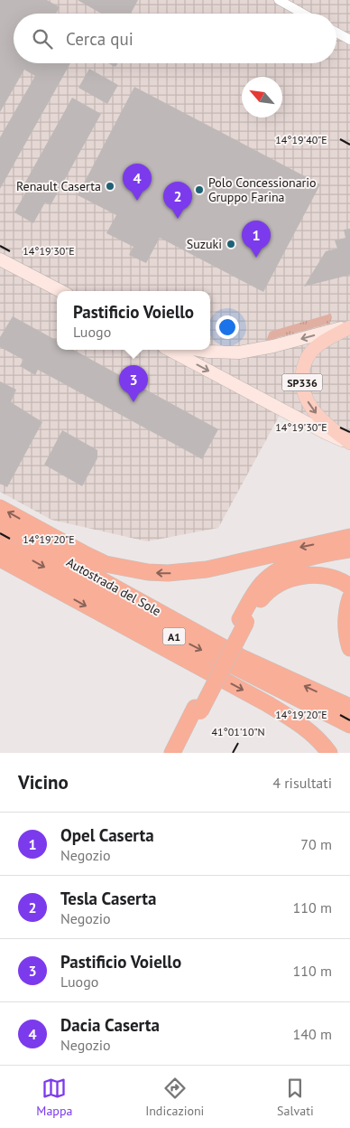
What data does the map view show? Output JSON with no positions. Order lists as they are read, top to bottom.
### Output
{
  "streets": {
    "highway": ["Autostrada del Sole", "A1"],
    "main road": ["SP336"]
  },
  "places": ["Renault Caserta", "Polo Concessionario Gruppo Farina", "Suzuki"],
  "north": "top left",
  "page": {
    "search": "Cerca qui",
    "pins": [
      "4",
      "2",
      "1",
      "3"
    ],
    "popup": ["Pastificio Voiello", "Luogo"],
    "heading": ["Vicino", "4 risultati"],
    "list": [
      {
        "mark": "1",
        "name": "Opel Caserta",
        "note": "Negozio",
        "value": "70 m"
      },
      {
        "mark": "2",
        "name": "Tesla Caserta",
        "note": "Negozio",
        "value": "110 m"
      },
      {
        "mark": "3",
        "name": "Pastificio Voiello",
        "note": "Luogo",
        "value": "110 m"
      },
      {
        "mark": "4",
        "name": "Dacia Caserta",
        "note": "Negozio",
        "value": "140 m"
      }
    ],
    "nav": ["Mappa", "Indicazioni", "Salvati"]
  },
  "coordinates": [
    "14°19'40\"E",
    "14°19'30\"E",
    "14°19'20\"E",
    "41°01'10\"N"
  ]
}
